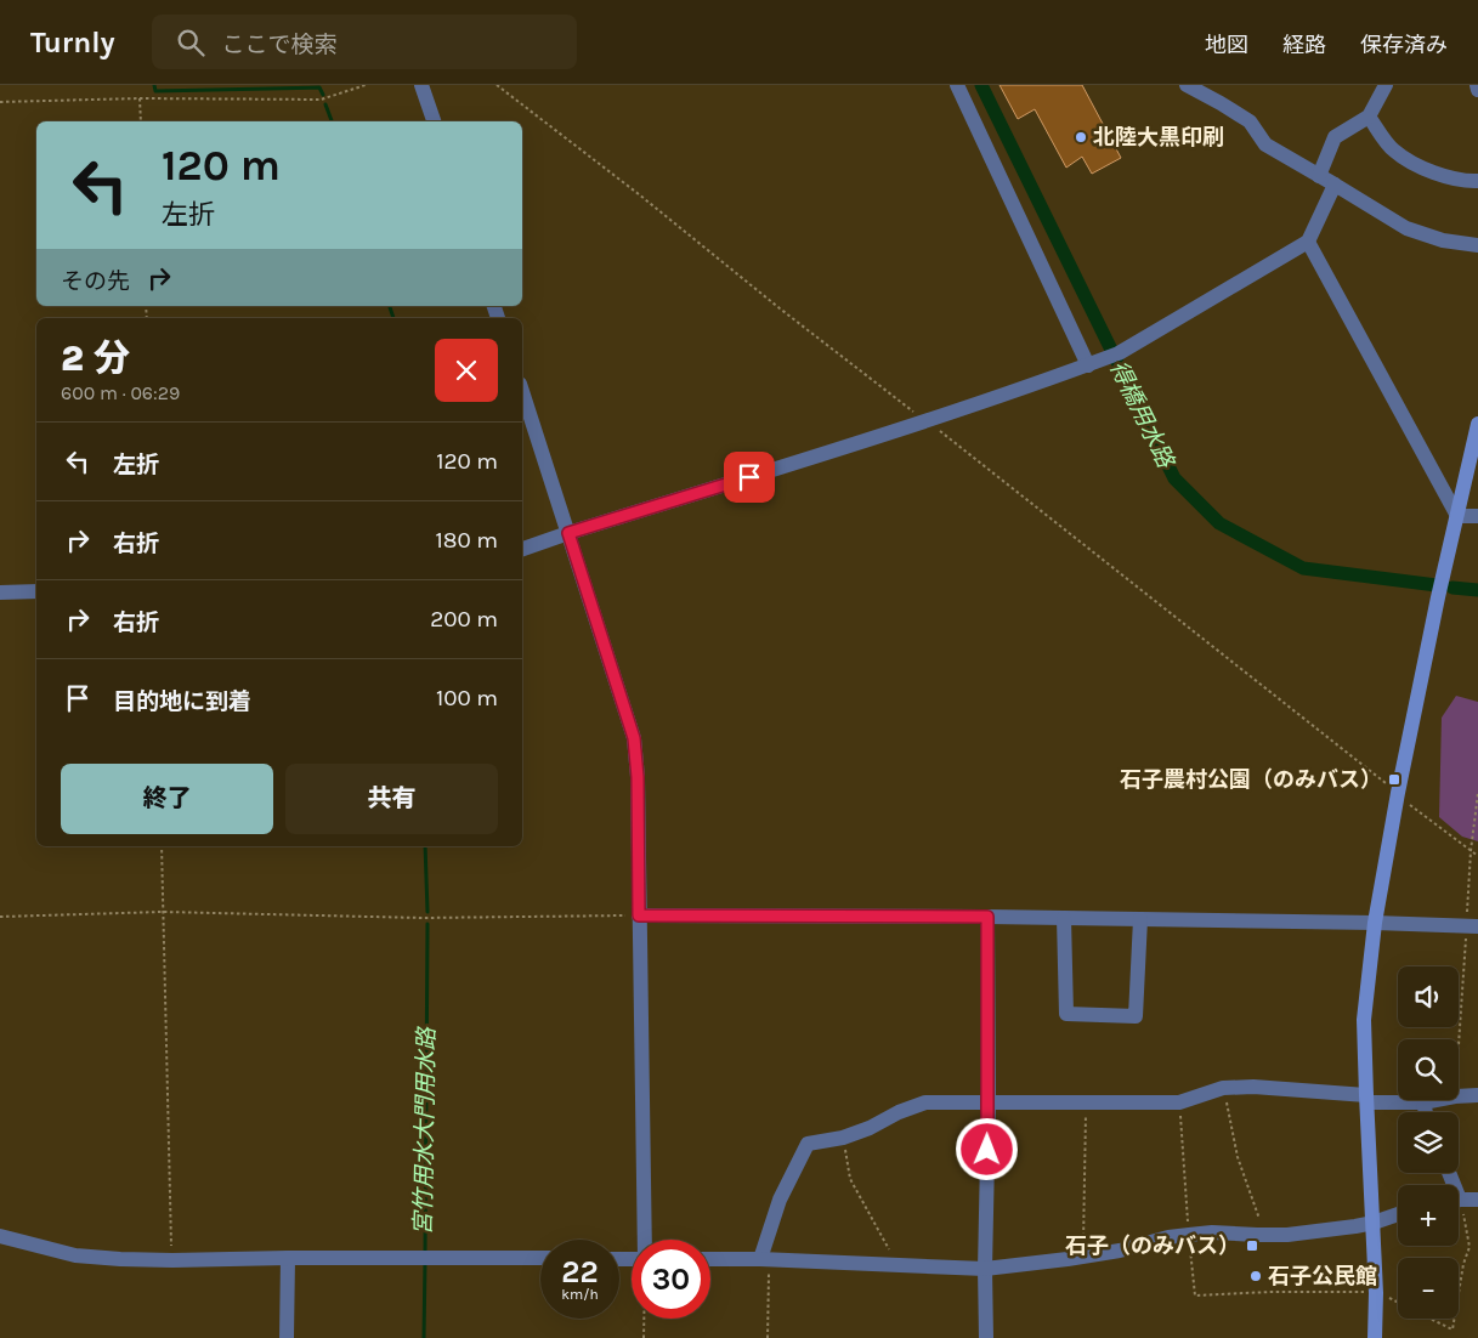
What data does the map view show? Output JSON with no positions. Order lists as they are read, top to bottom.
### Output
{
  "water": ["得橋用水路", "宮竹用水大門用水路"],
  "places": {
    "other": ["北陸大黒印刷", "石子公民館"],
    "transit": ["石子農村公園（のみバス）", "石子（のみバス）"]
  },
  "page": {
    "header": "Turnly",
    "search": "ここで検索",
    "nav": ["地図", "経路", "保存済み"],
    "turn": ["120 m", "左折"],
    "then": "その先",
    "heading": ["2 分", "600 m · 06:29"],
    "list": [
      {
        "name": "左折",
        "value": "120 m"
      },
      {
        "name": "右折",
        "value": "180 m"
      },
      {
        "name": "右折",
        "value": "200 m"
      },
      {
        "name": "目的地に到着",
        "value": "100 m"
      }
    ],
    "buttons": ["終了", "共有"],
    "map_buttons": ["+", "−"],
    "speed": "22 km/h",
    "limit": "30"
  }
}
